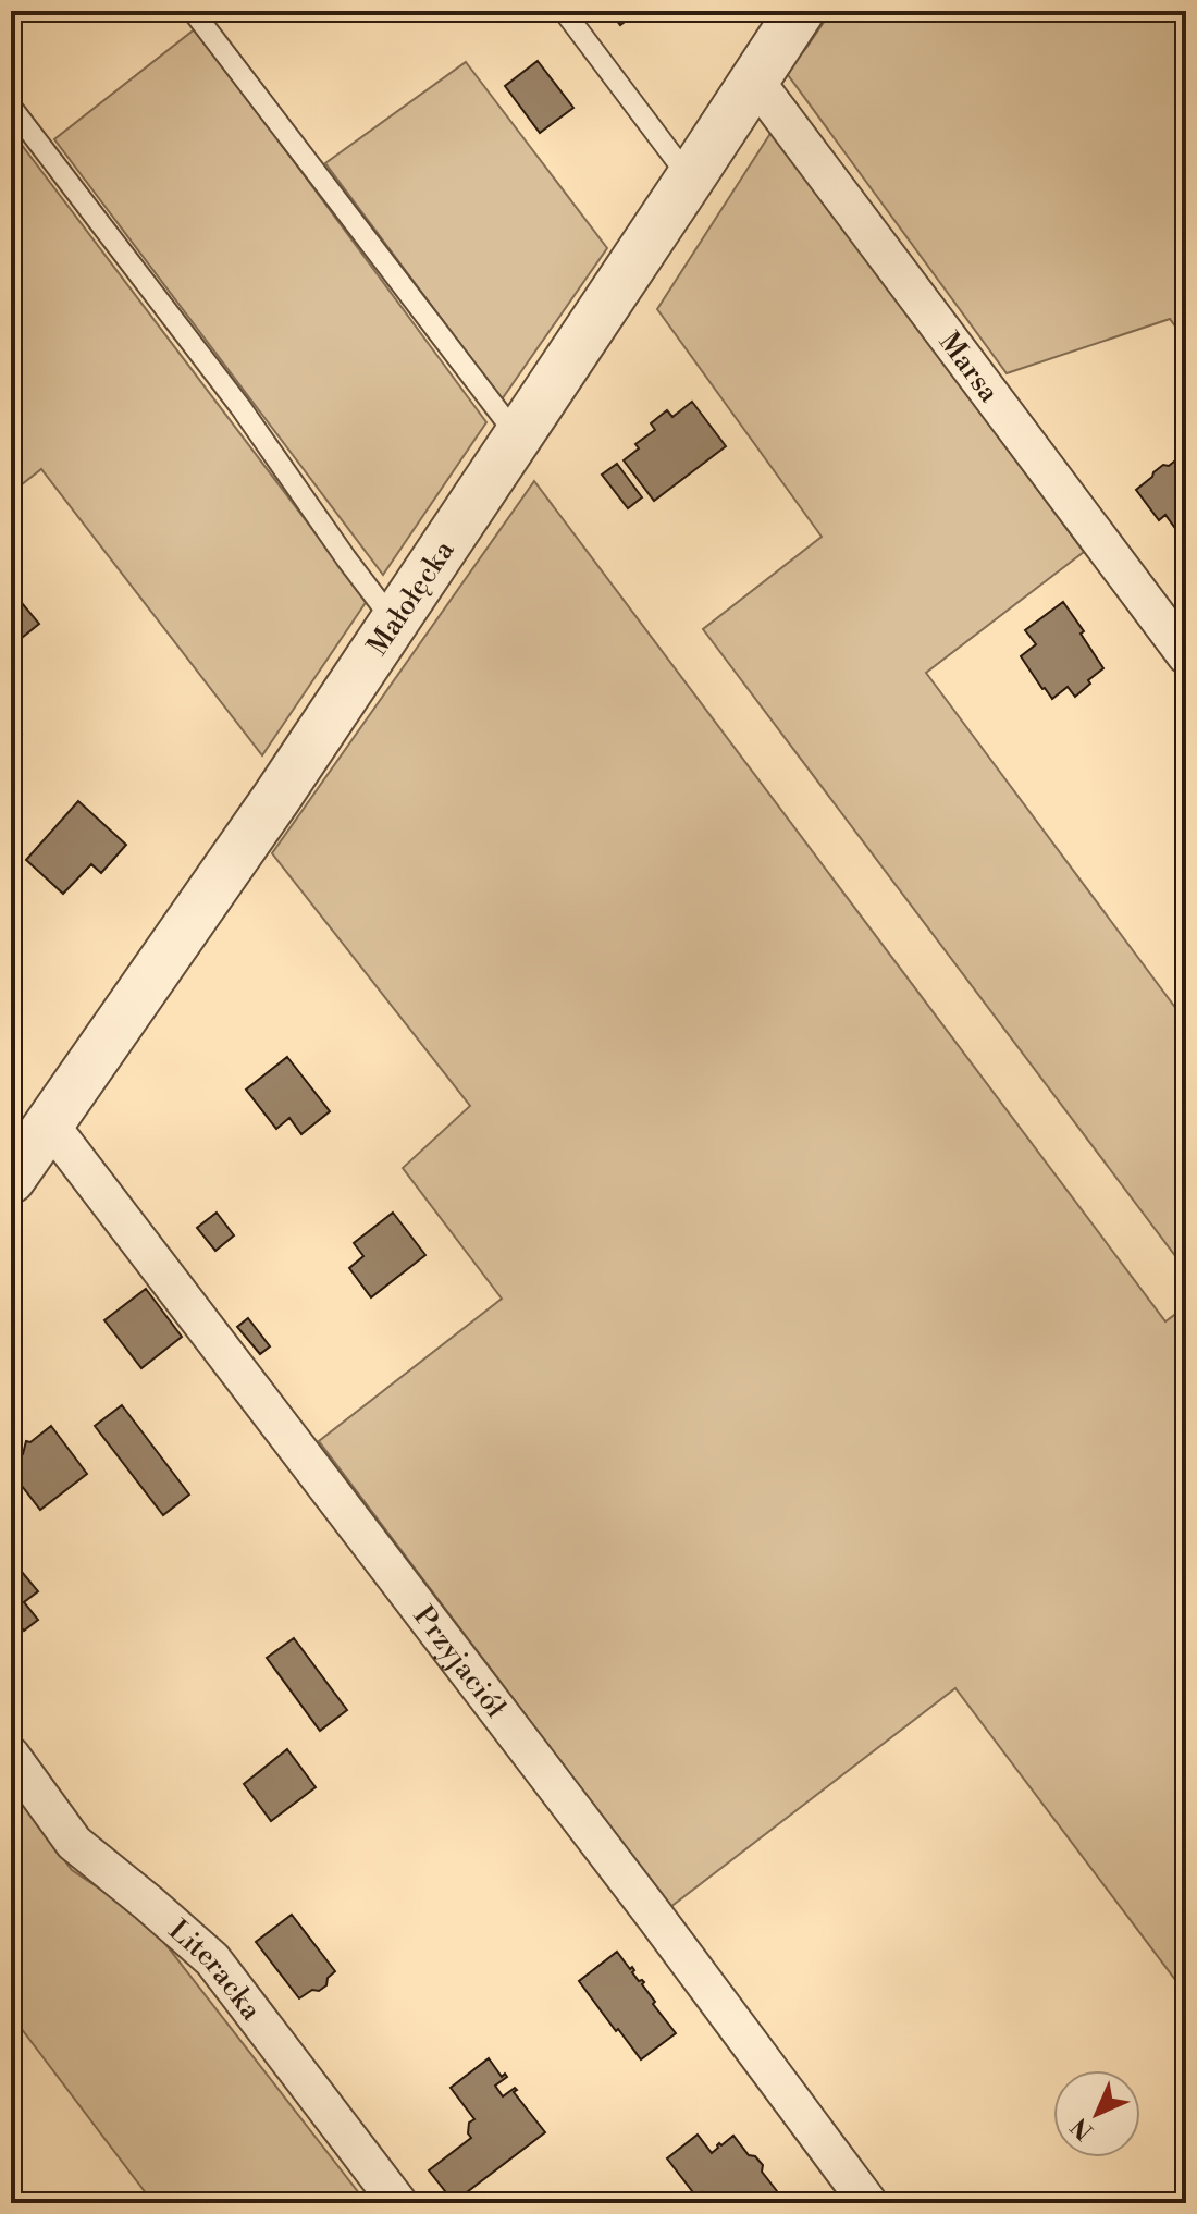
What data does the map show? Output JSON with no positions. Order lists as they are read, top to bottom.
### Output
{
  "streets": {
    "street": [
      "Marsa",
      "Małołęcka",
      "Przyjaciół",
      "Literacka"
    ]
  },
  "crossings": [
    ["Marsa", "Małołęcka"],
    ["Małołęcka", "Przyjaciół"]
  ],
  "north": "bottom left"
}
